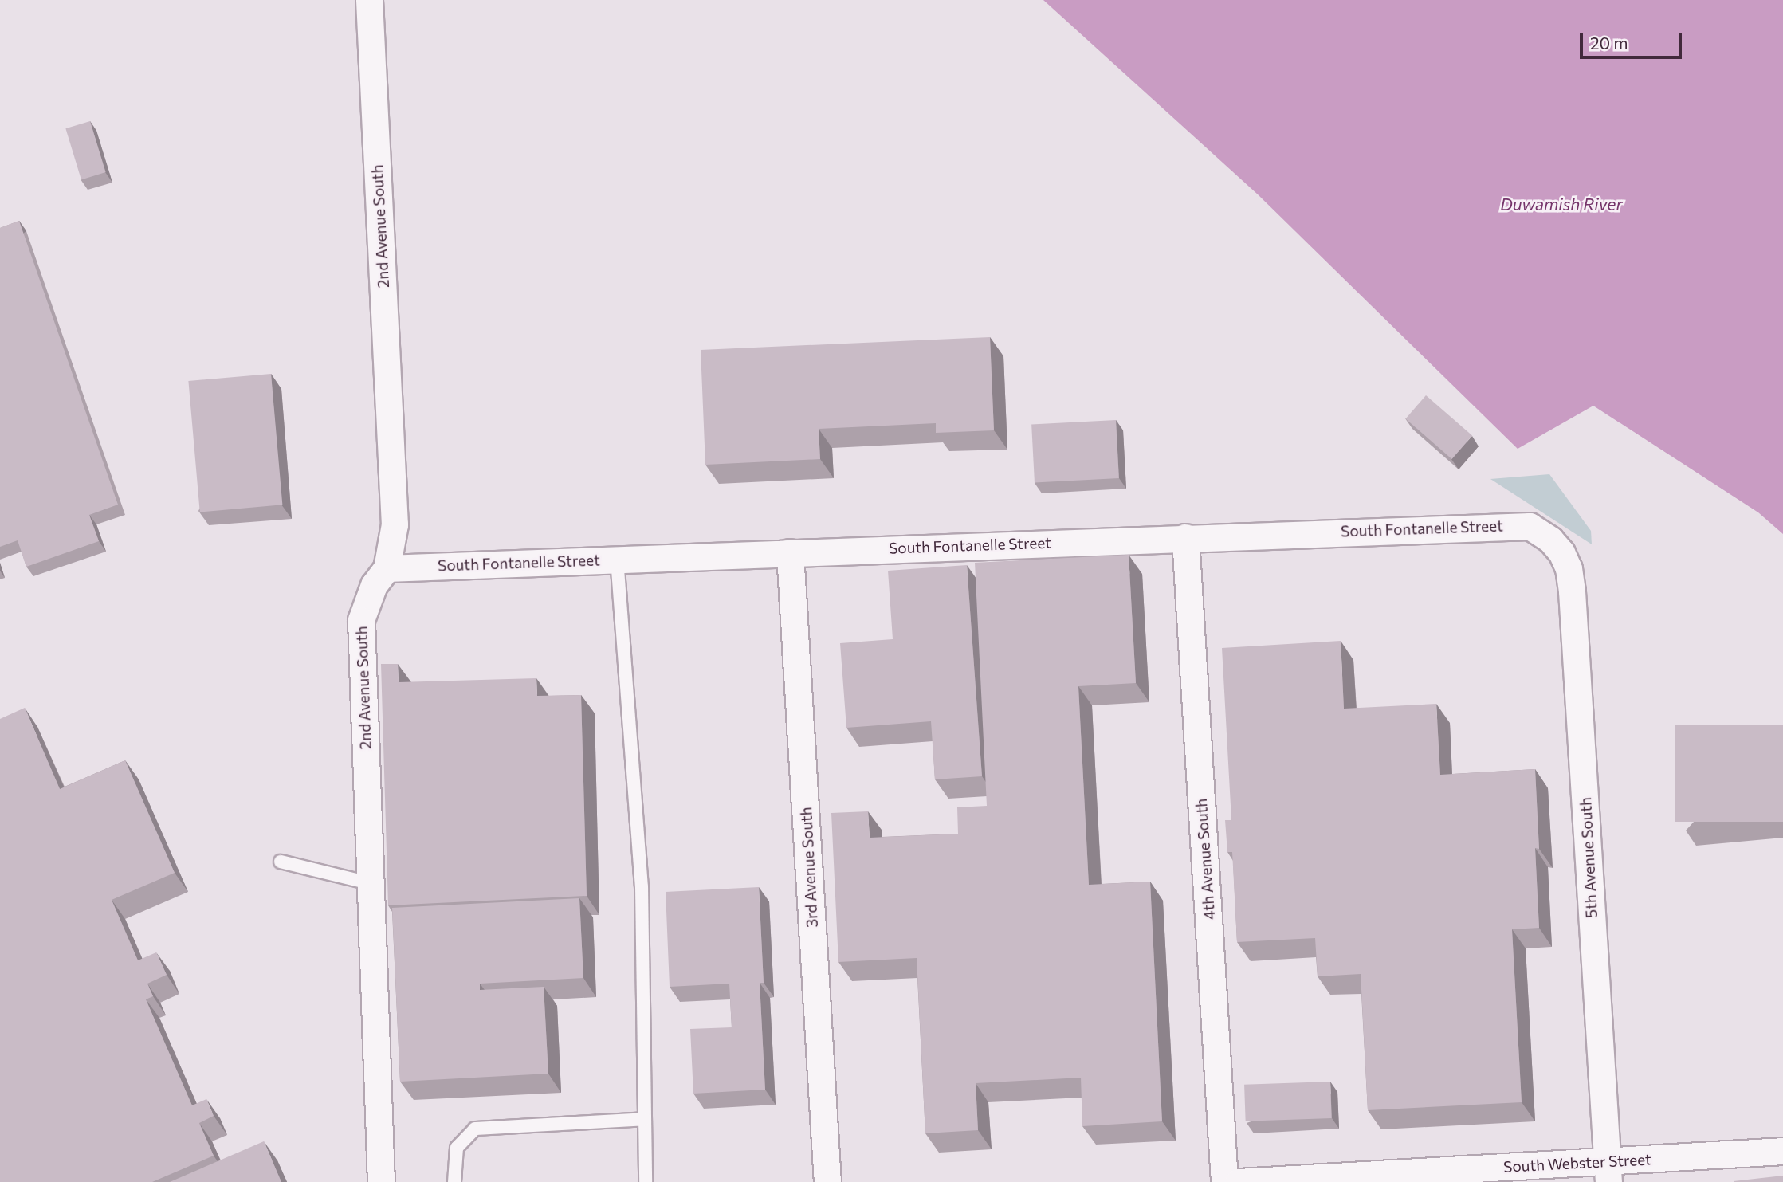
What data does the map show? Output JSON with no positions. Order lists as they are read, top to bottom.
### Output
{
  "streets": {
    "street": [
      "2nd Avenue South",
      "South Fontanelle Street",
      "5th Avenue South",
      "4th Avenue South",
      "3rd Avenue South",
      "South Webster Street"
    ]
  },
  "crossings": [
    ["2nd Avenue South", "South Fontanelle Street"],
    ["South Fontanelle Street", "5th Avenue South"],
    ["South Fontanelle Street", "4th Avenue South"],
    ["South Fontanelle Street", "3rd Avenue South"],
    ["5th Avenue South", "South Webster Street"]
  ],
  "water": ["Duwamish River"],
  "scale_bar": "20 m"
}
